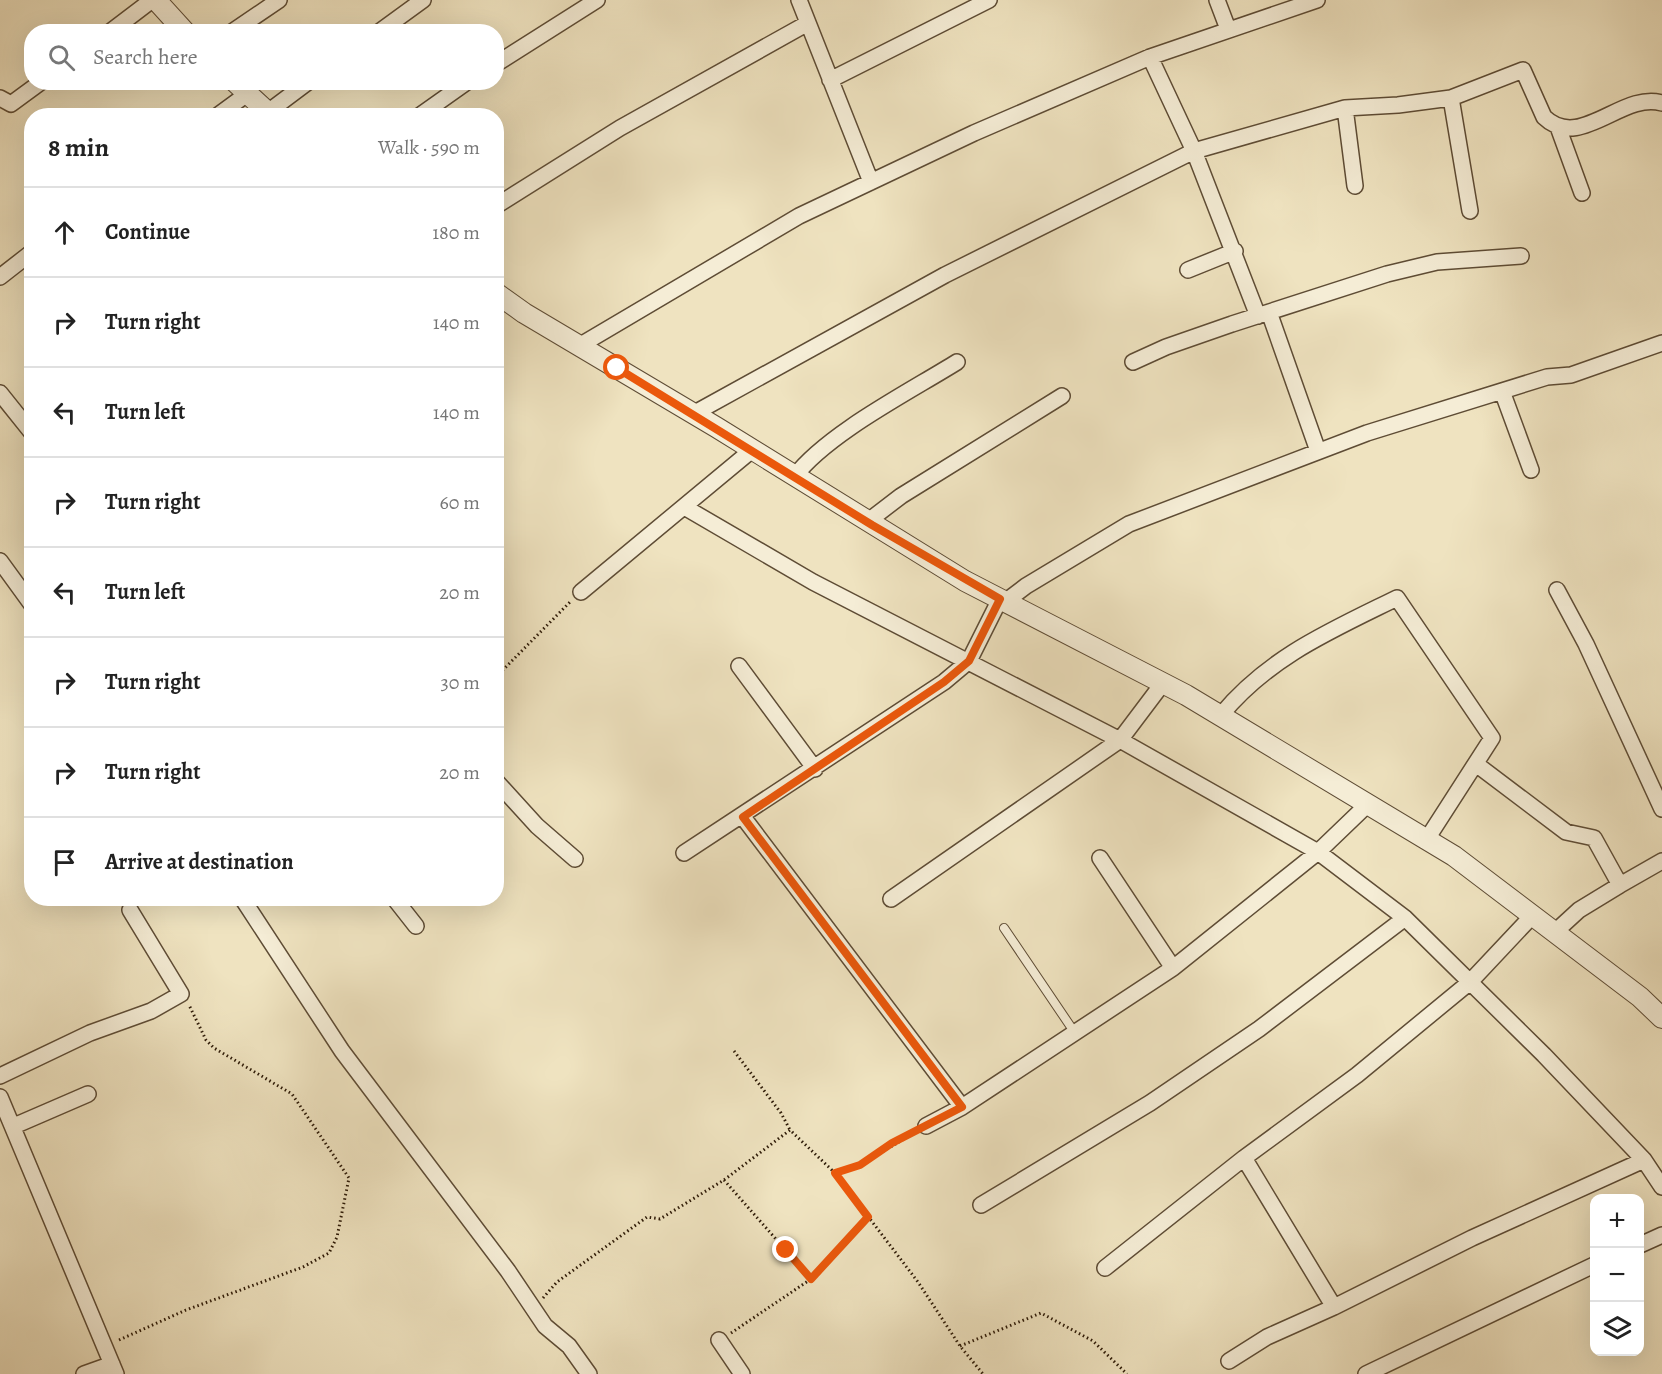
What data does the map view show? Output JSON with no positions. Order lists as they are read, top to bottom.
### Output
{
  "page": {
    "search": "Search here",
    "heading": ["8 min", "Walk · 590 m"],
    "list": [
      ["Continue", "180 m"],
      ["Turn right", "140 m"],
      ["Turn left", "140 m"],
      ["Turn right", "60 m"],
      ["Turn left", "20 m"],
      ["Turn right", "30 m"],
      ["Turn right", "20 m"],
      "Arrive at destination"
    ],
    "map_buttons": ["+", "−"]
  }
}
